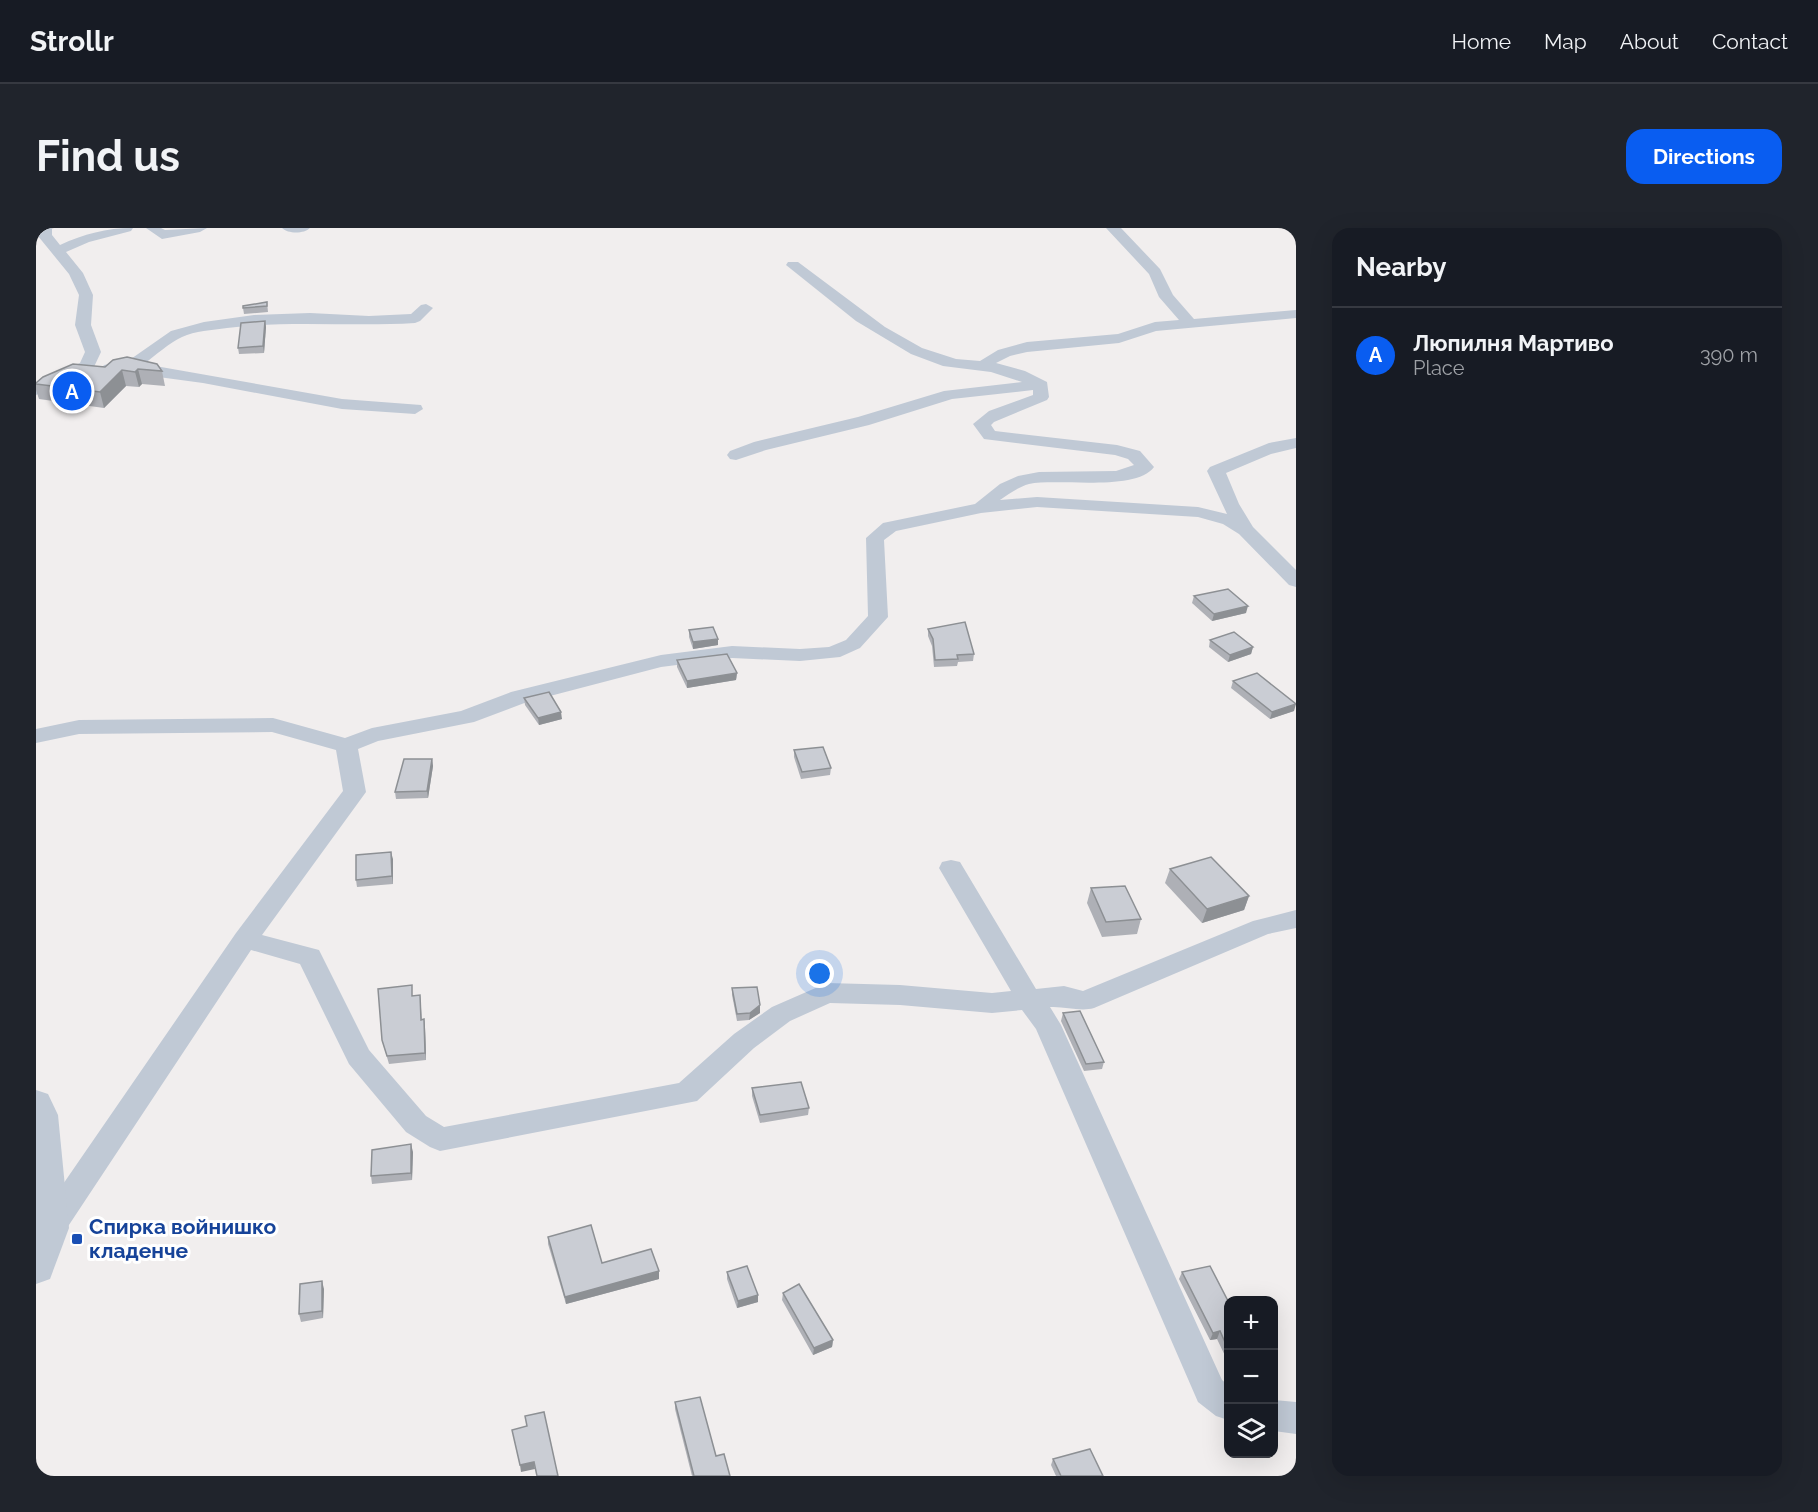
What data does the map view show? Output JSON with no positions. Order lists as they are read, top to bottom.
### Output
{
  "places": {
    "transit": ["Спирка войнишко кладенче"]
  },
  "page": {
    "header": "Strollr",
    "nav": [
      "Home",
      "Map",
      "About",
      "Contact"
    ],
    "buttons": "Directions",
    "title": "Find us",
    "heading": "Nearby",
    "list": [
      {
        "mark": "A",
        "name": "Люпилня Мартиво",
        "note": "Place",
        "value": "390 m"
      }
    ],
    "pins": "A",
    "map_buttons": ["+", "−"]
  }
}
